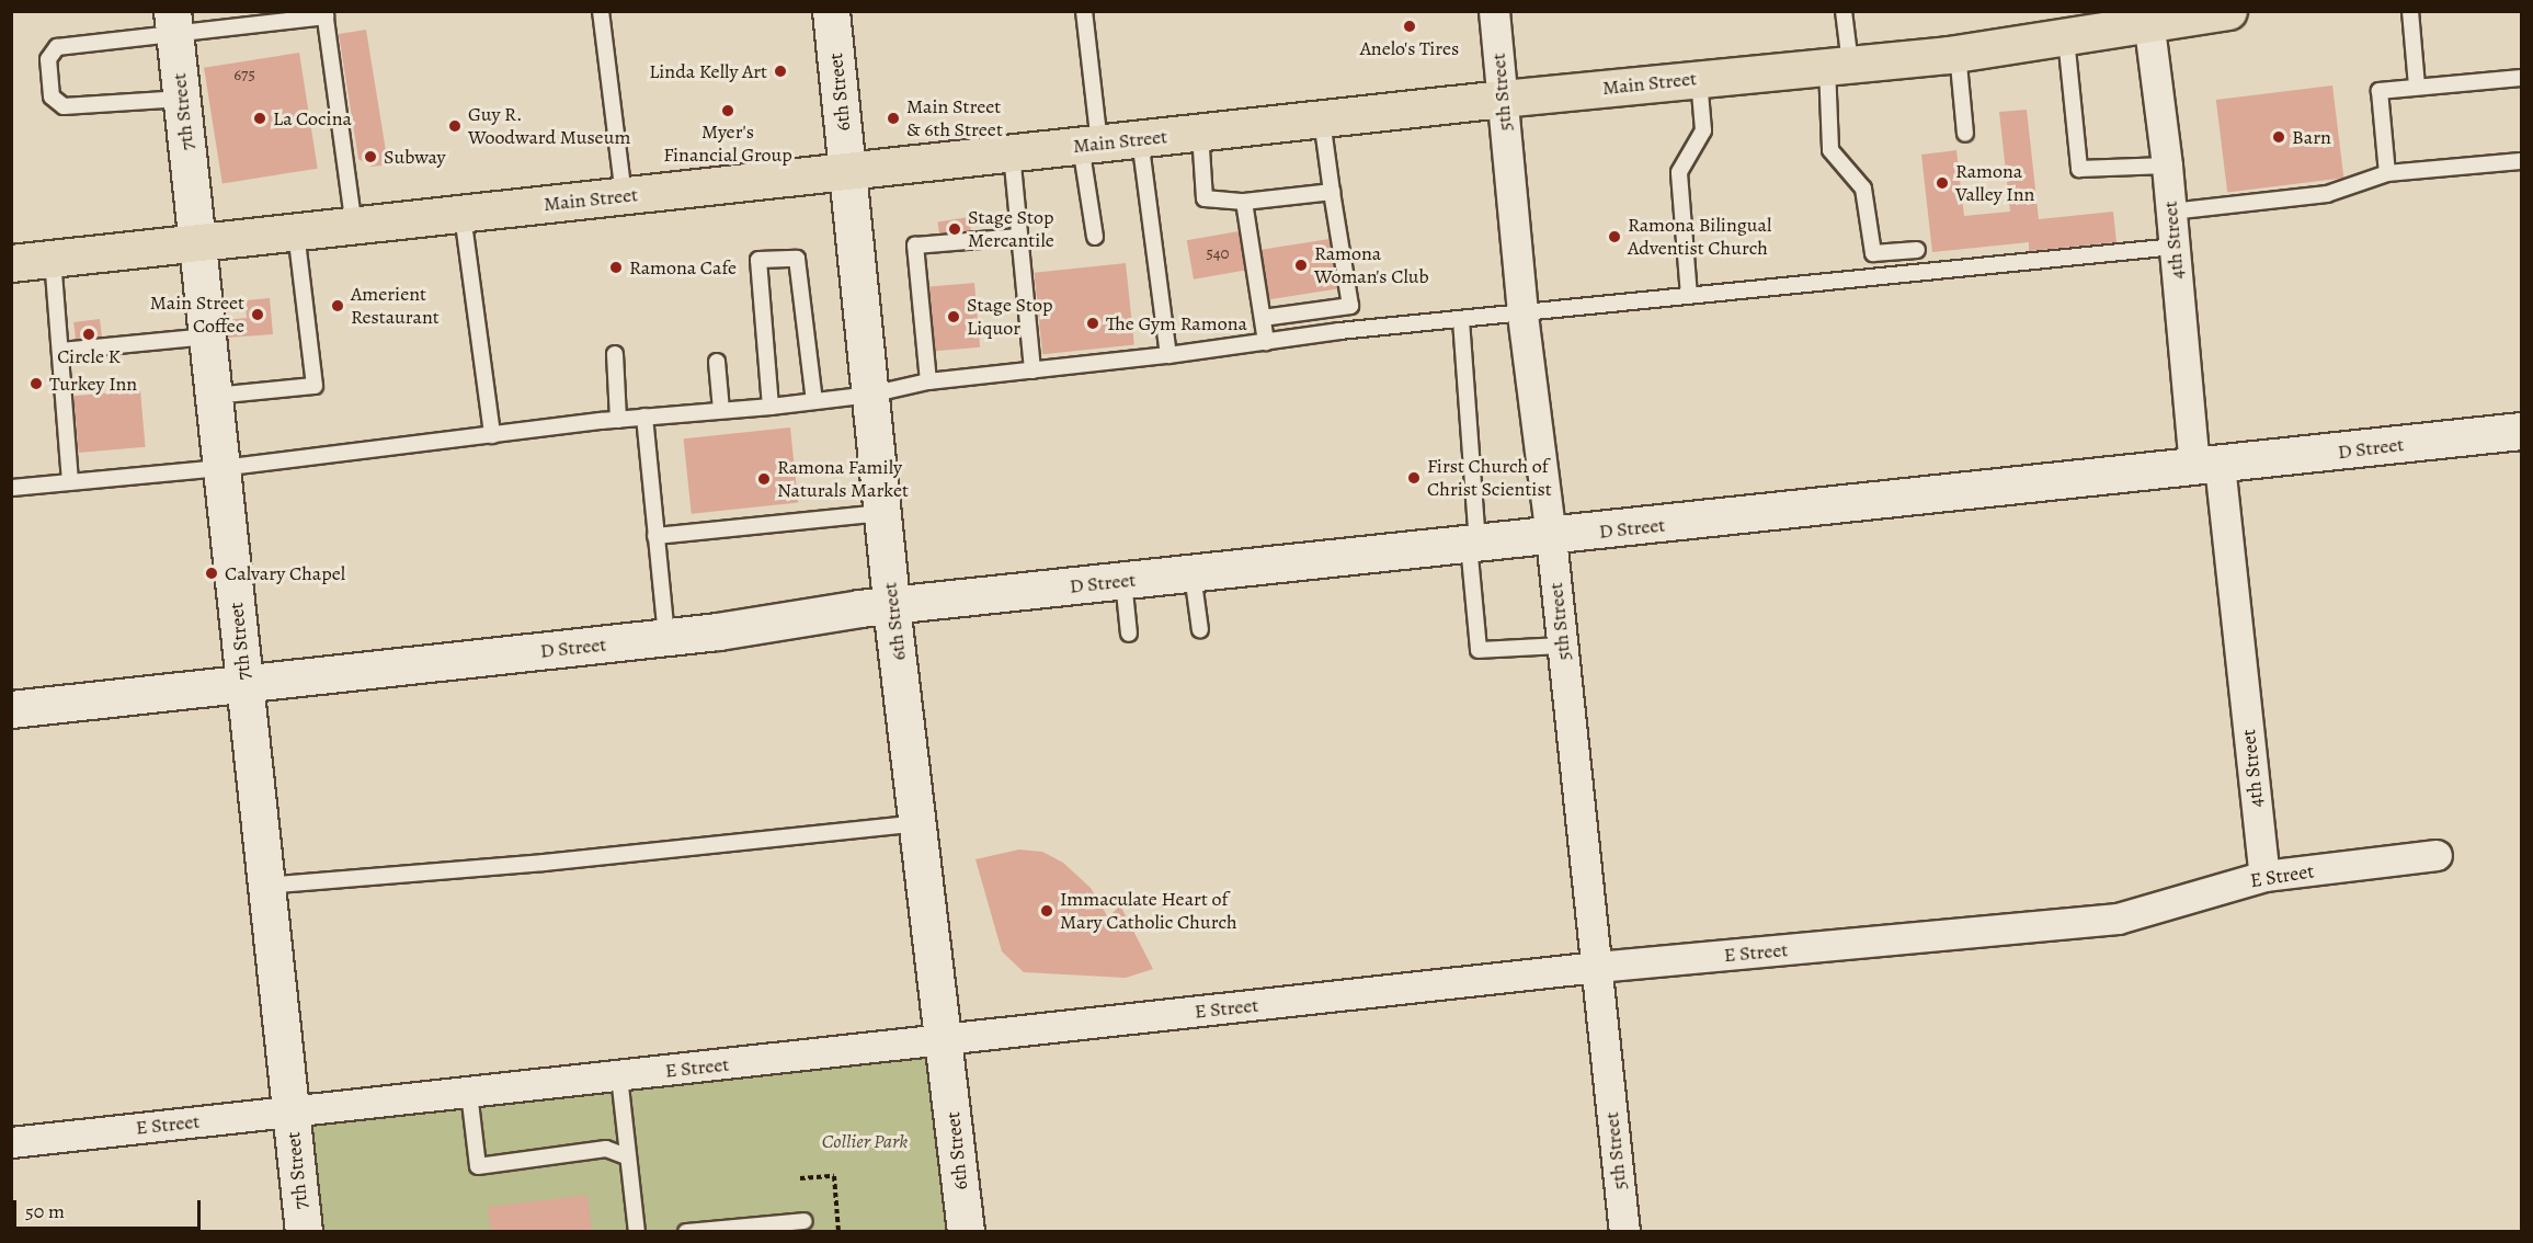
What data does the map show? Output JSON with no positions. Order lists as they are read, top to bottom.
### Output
{
  "streets": {
    "main road": ["Main Street"],
    "street": [
      "6th Street",
      "5th Street",
      "7th Street",
      "4th Street",
      "D Street",
      "E Street"
    ]
  },
  "crossings": [
    ["Main Street", "6th Street"],
    ["Main Street", "5th Street"],
    ["Main Street", "7th Street"],
    ["Main Street", "4th Street"],
    ["6th Street", "D Street"],
    ["6th Street", "E Street"],
    ["5th Street", "D Street"],
    ["5th Street", "E Street"],
    ["7th Street", "D Street"],
    ["7th Street", "E Street"],
    ["4th Street", "D Street"],
    ["4th Street", "E Street"]
  ],
  "parks": ["Collier Park"],
  "places": [
    "Anelo's Tires",
    "Linda Kelly Art",
    "Myer's Financial Group",
    "La Cocina",
    "Main Street & 6th Street",
    "Guy R. Woodward Museum",
    "Barn",
    "Subway",
    "Ramona Valley Inn",
    "Stage Stop Mercantile",
    "Ramona Bilingual Adventist Church",
    "Ramona Woman's Club",
    "Ramona Cafe",
    "Amerient Restaurant",
    "Main Street Coffee",
    "Stage Stop Liquor",
    "The Gym Ramona",
    "Circle K",
    "Turkey Inn",
    "First Church of Christ Scientist",
    "Ramona Family Naturals Market",
    "Calvary Chapel",
    "Immaculate Heart of Mary Catholic Church"
  ],
  "house_numbers": ["675", "540"],
  "scale_bar": "50 m"
}
